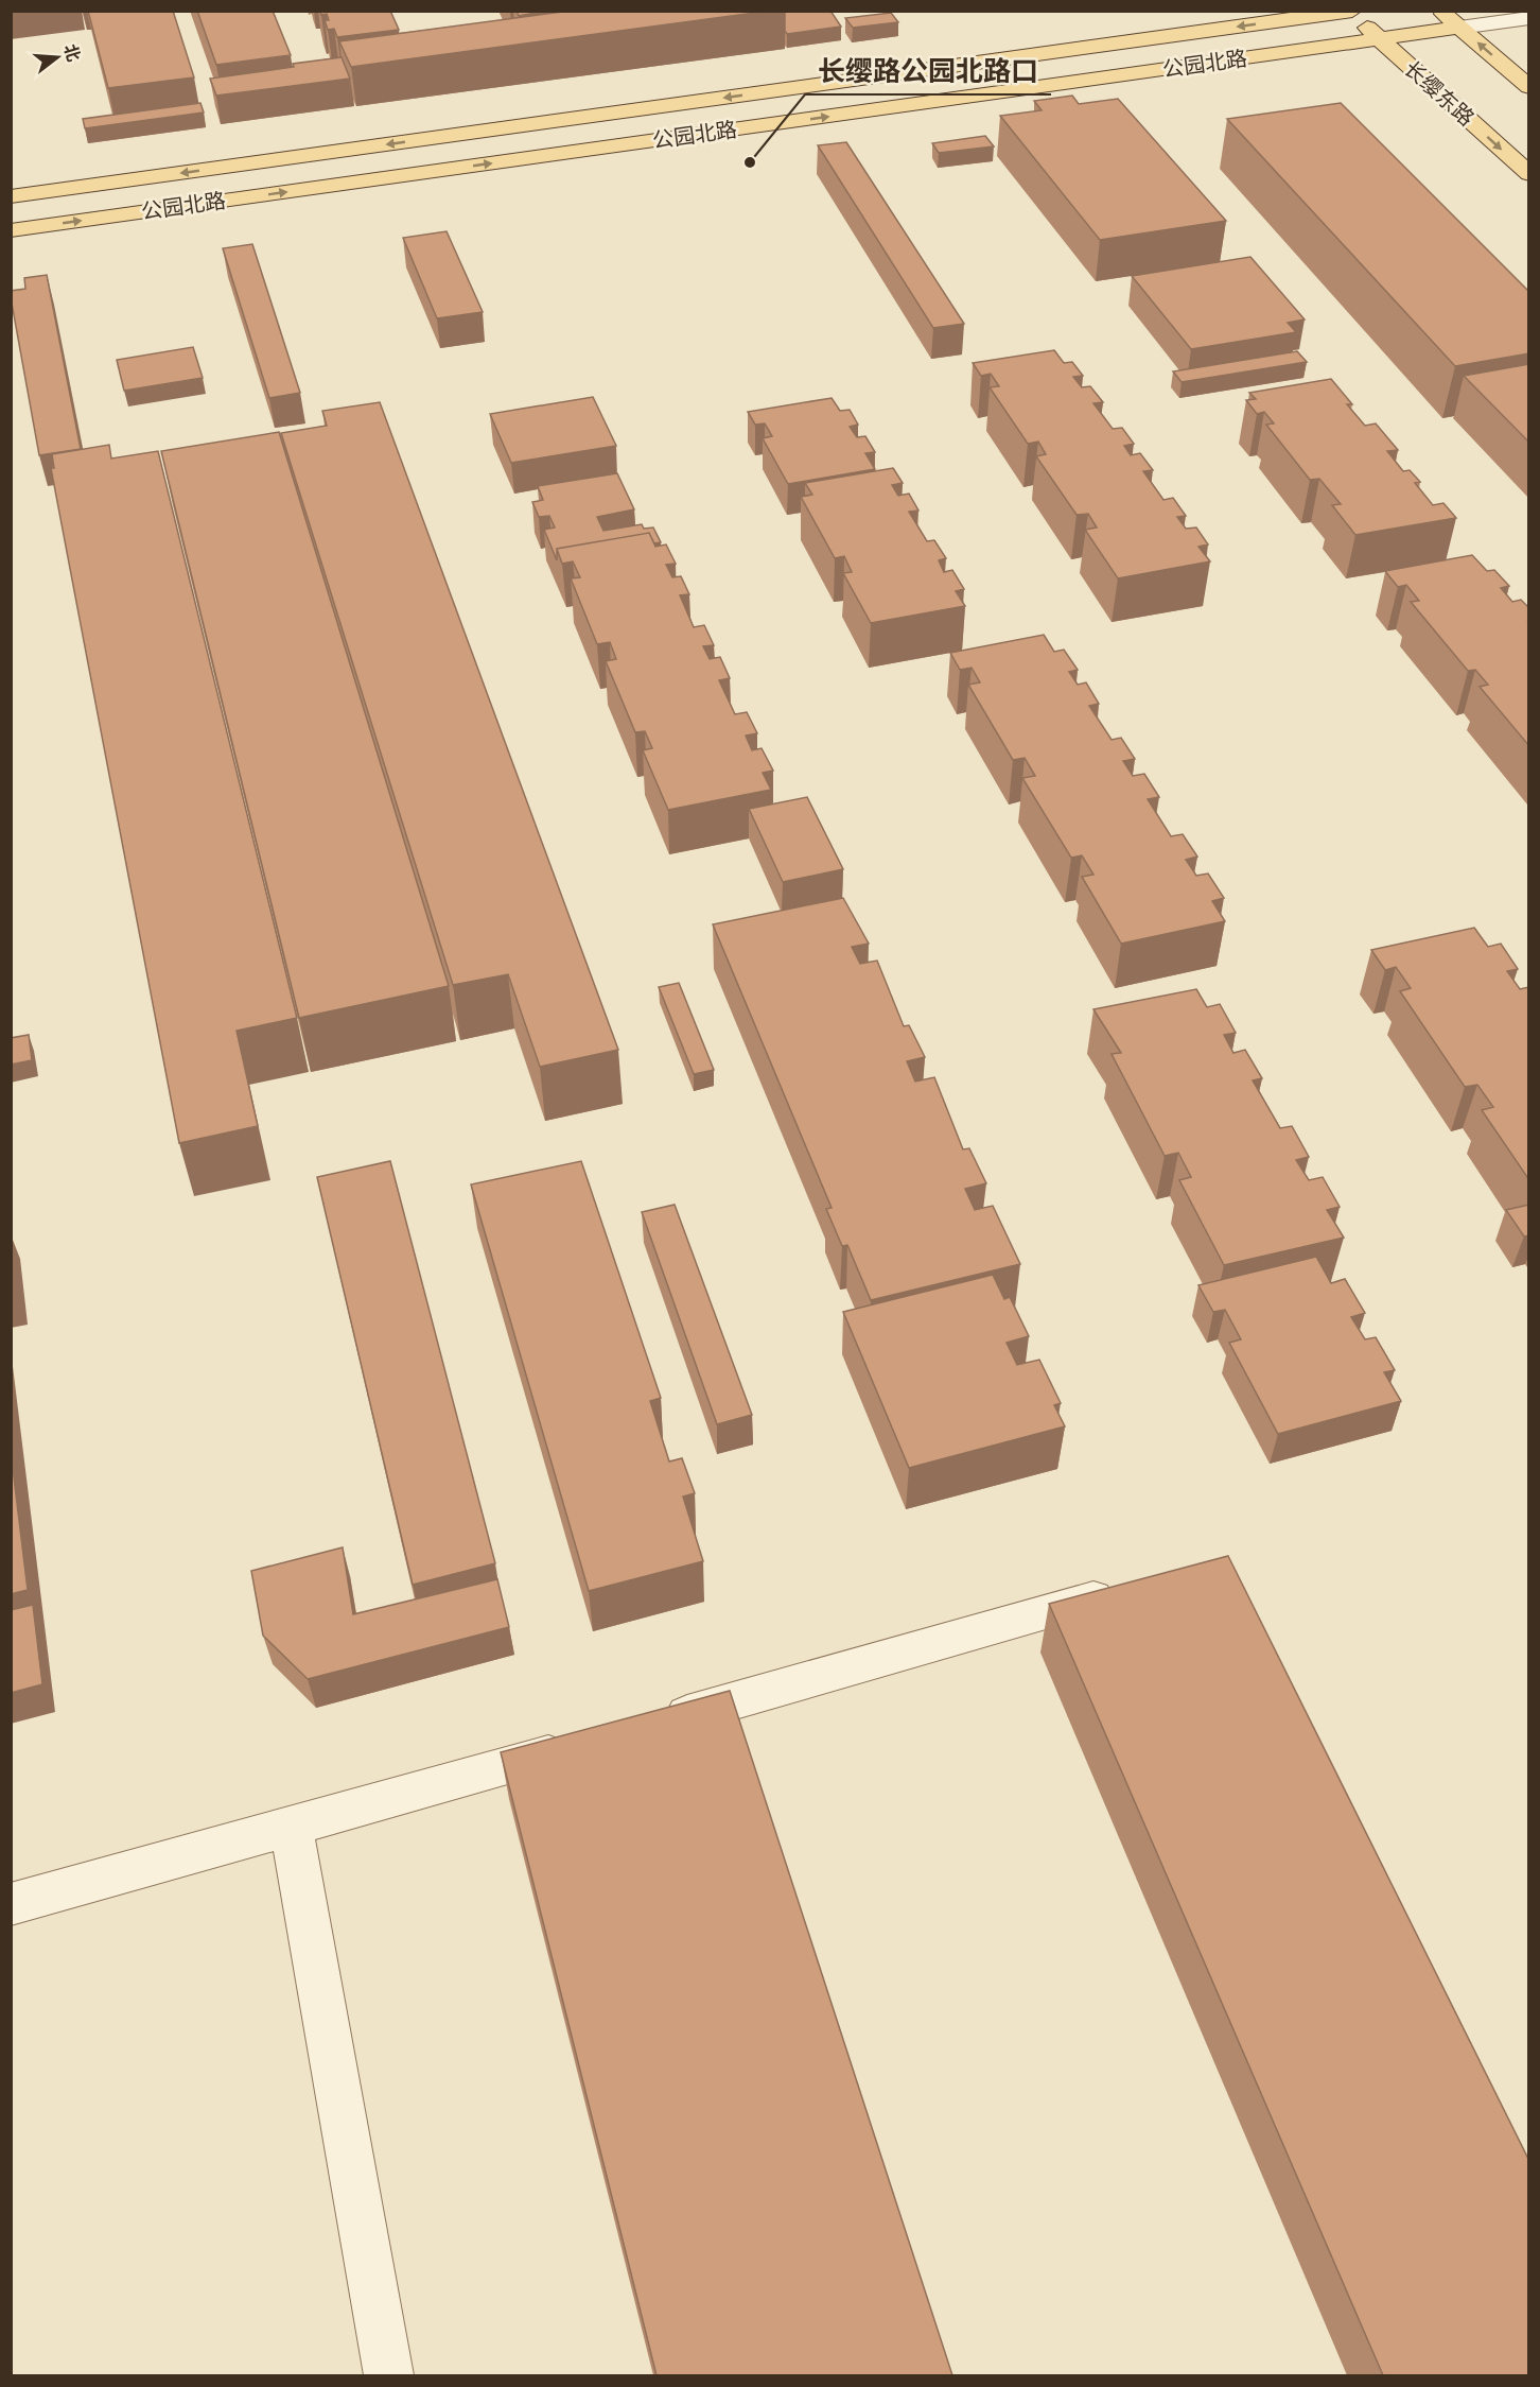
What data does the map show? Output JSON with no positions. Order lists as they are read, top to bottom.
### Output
{
  "streets": {
    "main road": ["公园北路", "长缨东路"]
  },
  "crossings": [
    ["公园北路", "长缨东路"]
  ],
  "places": ["长缨路公园北路口"],
  "north": "right"
}
